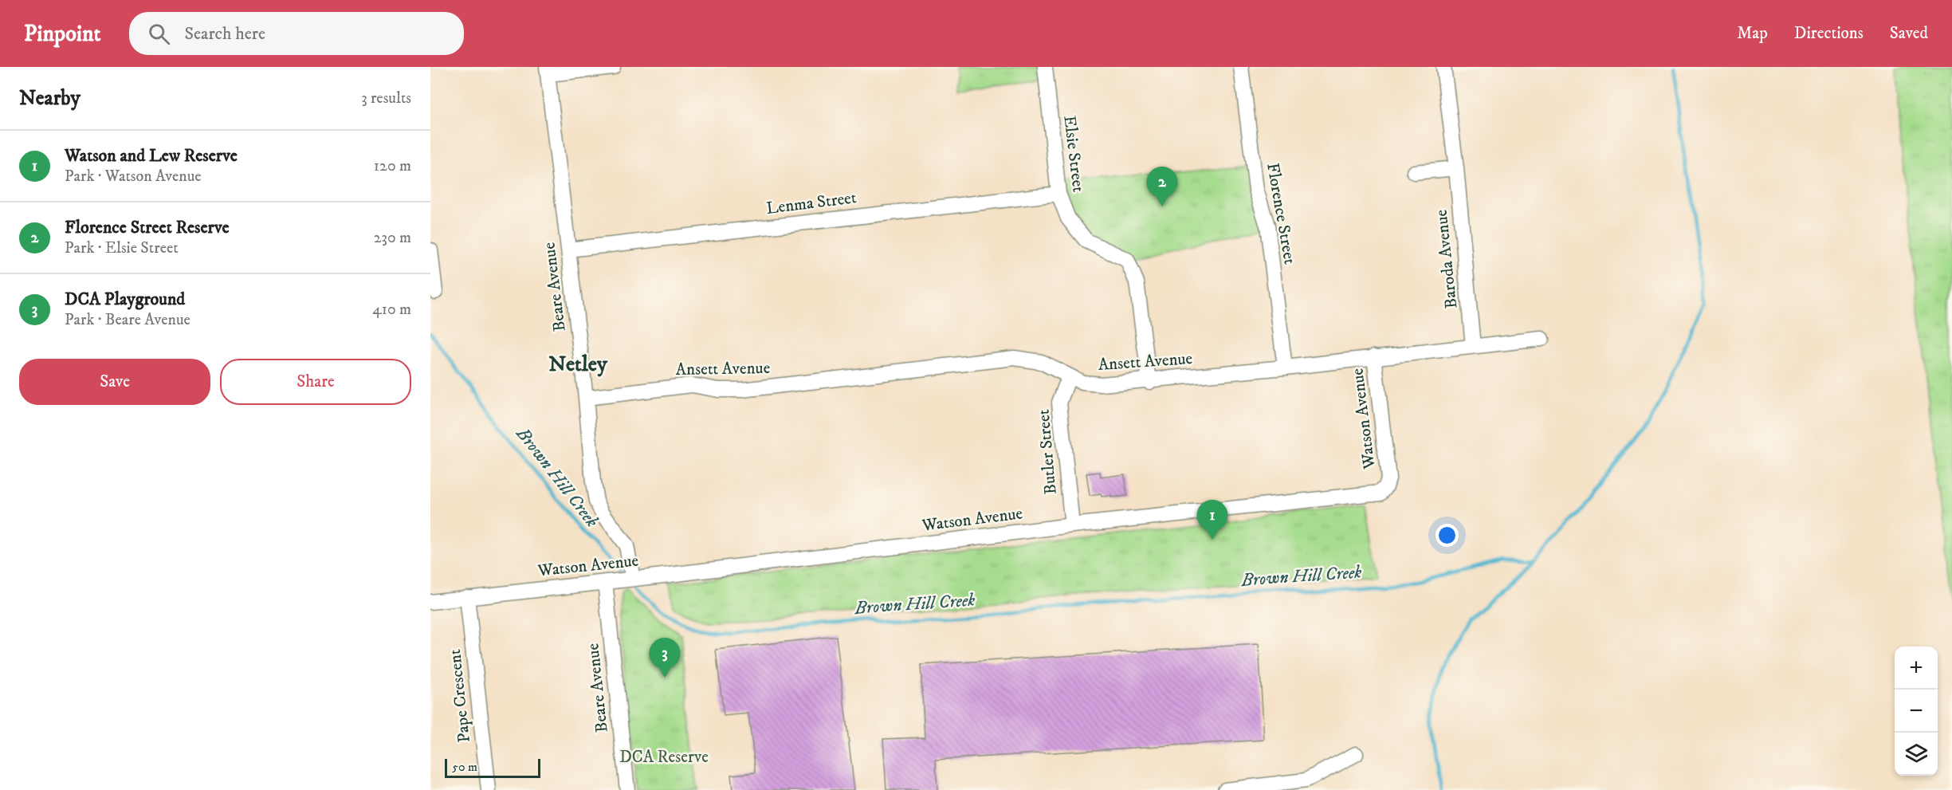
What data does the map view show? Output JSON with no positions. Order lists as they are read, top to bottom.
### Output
{
  "streets": {
    "street": [
      "Elsie Street",
      "Lenma Street",
      "Florence Street",
      "Baroda Avenue",
      "Beare Avenue",
      "Ansett Avenue",
      "Watson Avenue",
      "Butler Street",
      "Pape Crescent"
    ]
  },
  "crossings": [
    ["Elsie Street", "Lenma Street"],
    ["Elsie Street", "Ansett Avenue"],
    ["Lenma Street", "Beare Avenue"],
    ["Florence Street", "Ansett Avenue"],
    ["Baroda Avenue", "Ansett Avenue"],
    ["Beare Avenue", "Ansett Avenue"],
    ["Beare Avenue", "Watson Avenue"],
    ["Ansett Avenue", "Watson Avenue"],
    ["Ansett Avenue", "Butler Street"],
    ["Watson Avenue", "Butler Street"],
    ["Watson Avenue", "Pape Crescent"]
  ],
  "districts": ["Netley"],
  "water": ["Brown Hill Creek"],
  "parks": ["DCA Reserve"],
  "scale_bar": "50 m",
  "page": {
    "header": "Pinpoint",
    "search": "Search here",
    "nav": ["Map", "Directions", "Saved"],
    "heading": ["Nearby", "3 results"],
    "list": [
      {
        "mark": "1",
        "name": "Watson and Lew Reserve",
        "note": "Park · Watson Avenue",
        "value": "120 m"
      },
      {
        "mark": "2",
        "name": "Florence Street Reserve",
        "note": "Park · Elsie Street",
        "value": "230 m"
      },
      {
        "mark": "3",
        "name": "DCA Playground",
        "note": "Park · Beare Avenue",
        "value": "410 m"
      }
    ],
    "pins": ["2", "1", "3"],
    "buttons": ["Save", "Share"],
    "map_buttons": ["+", "−"],
    "scale": "50 m"
  }
}
